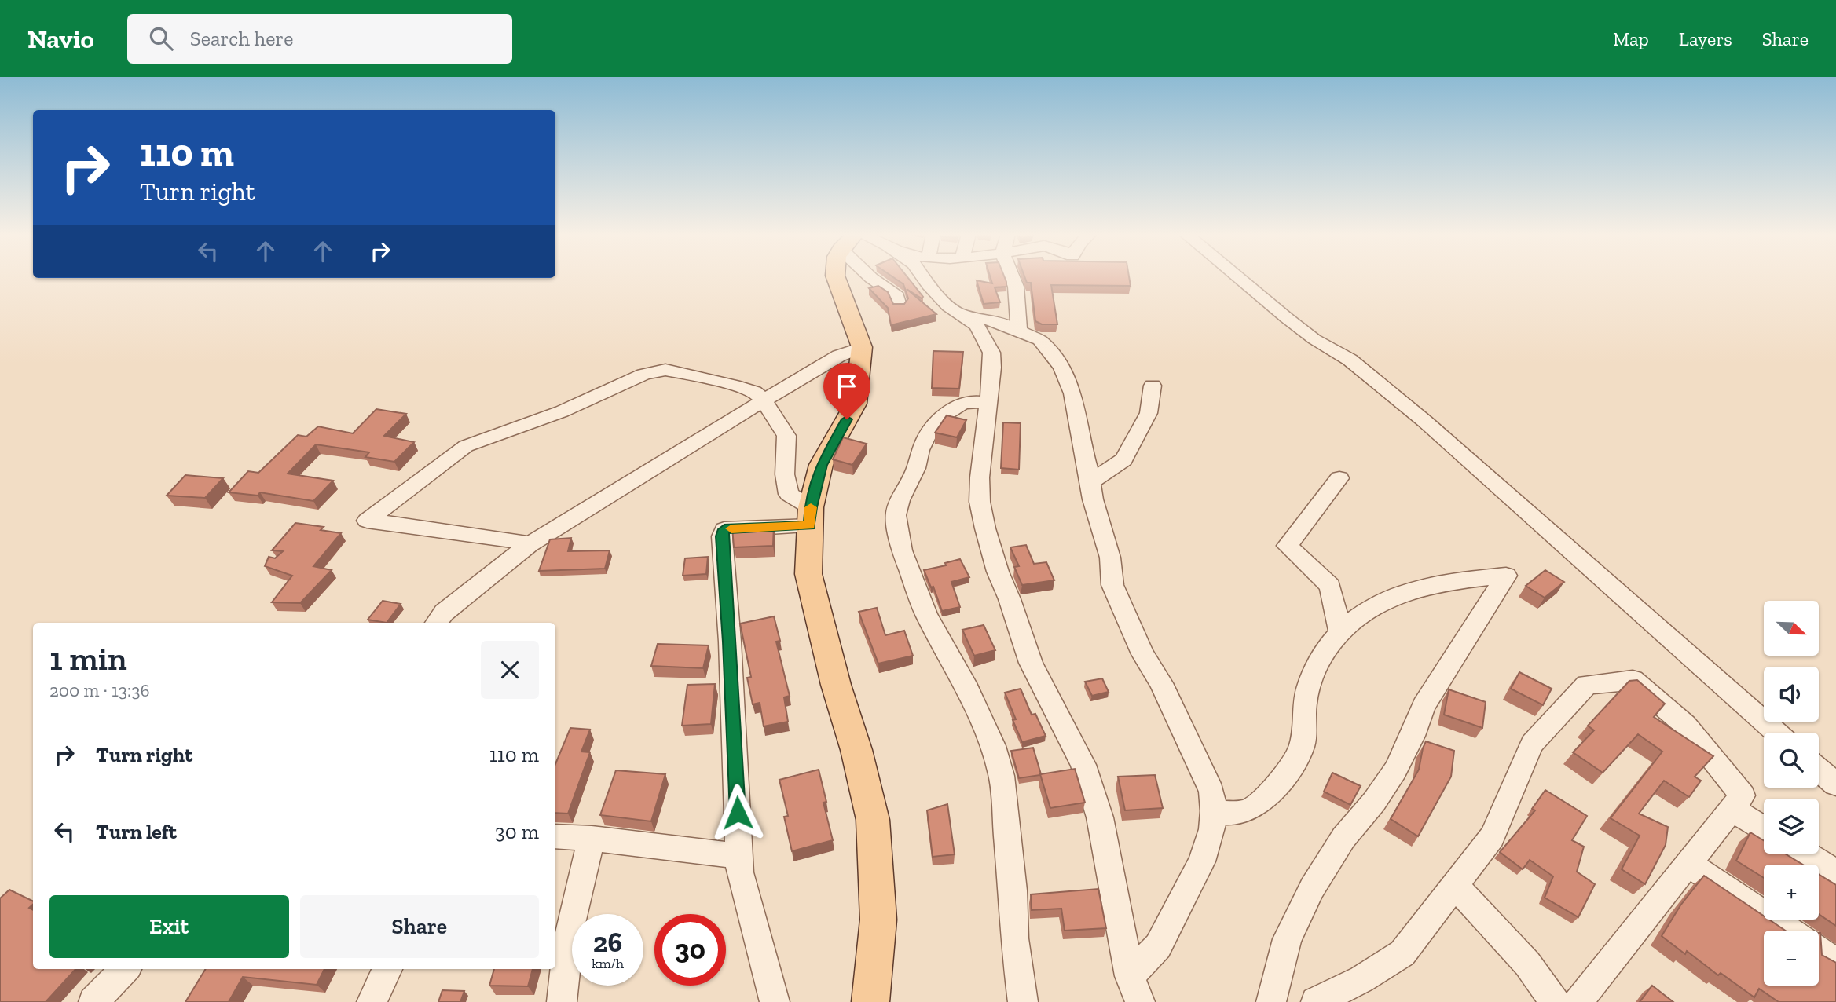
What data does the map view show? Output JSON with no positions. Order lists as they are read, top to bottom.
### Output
{
  "north": "bottom right",
  "page": {
    "header": "Navio",
    "search": "Search here",
    "nav": ["Map", "Layers", "Share"],
    "turn": ["110 m", "Turn right"],
    "map_buttons": ["+", "−"],
    "heading": ["1 min", "200 m · 13:36"],
    "list": [
      {
        "name": "Turn right",
        "value": "110 m"
      },
      {
        "name": "Turn left",
        "value": "30 m"
      }
    ],
    "buttons": ["Exit", "Share"],
    "speed": "26 km/h",
    "limit": "30"
  }
}
